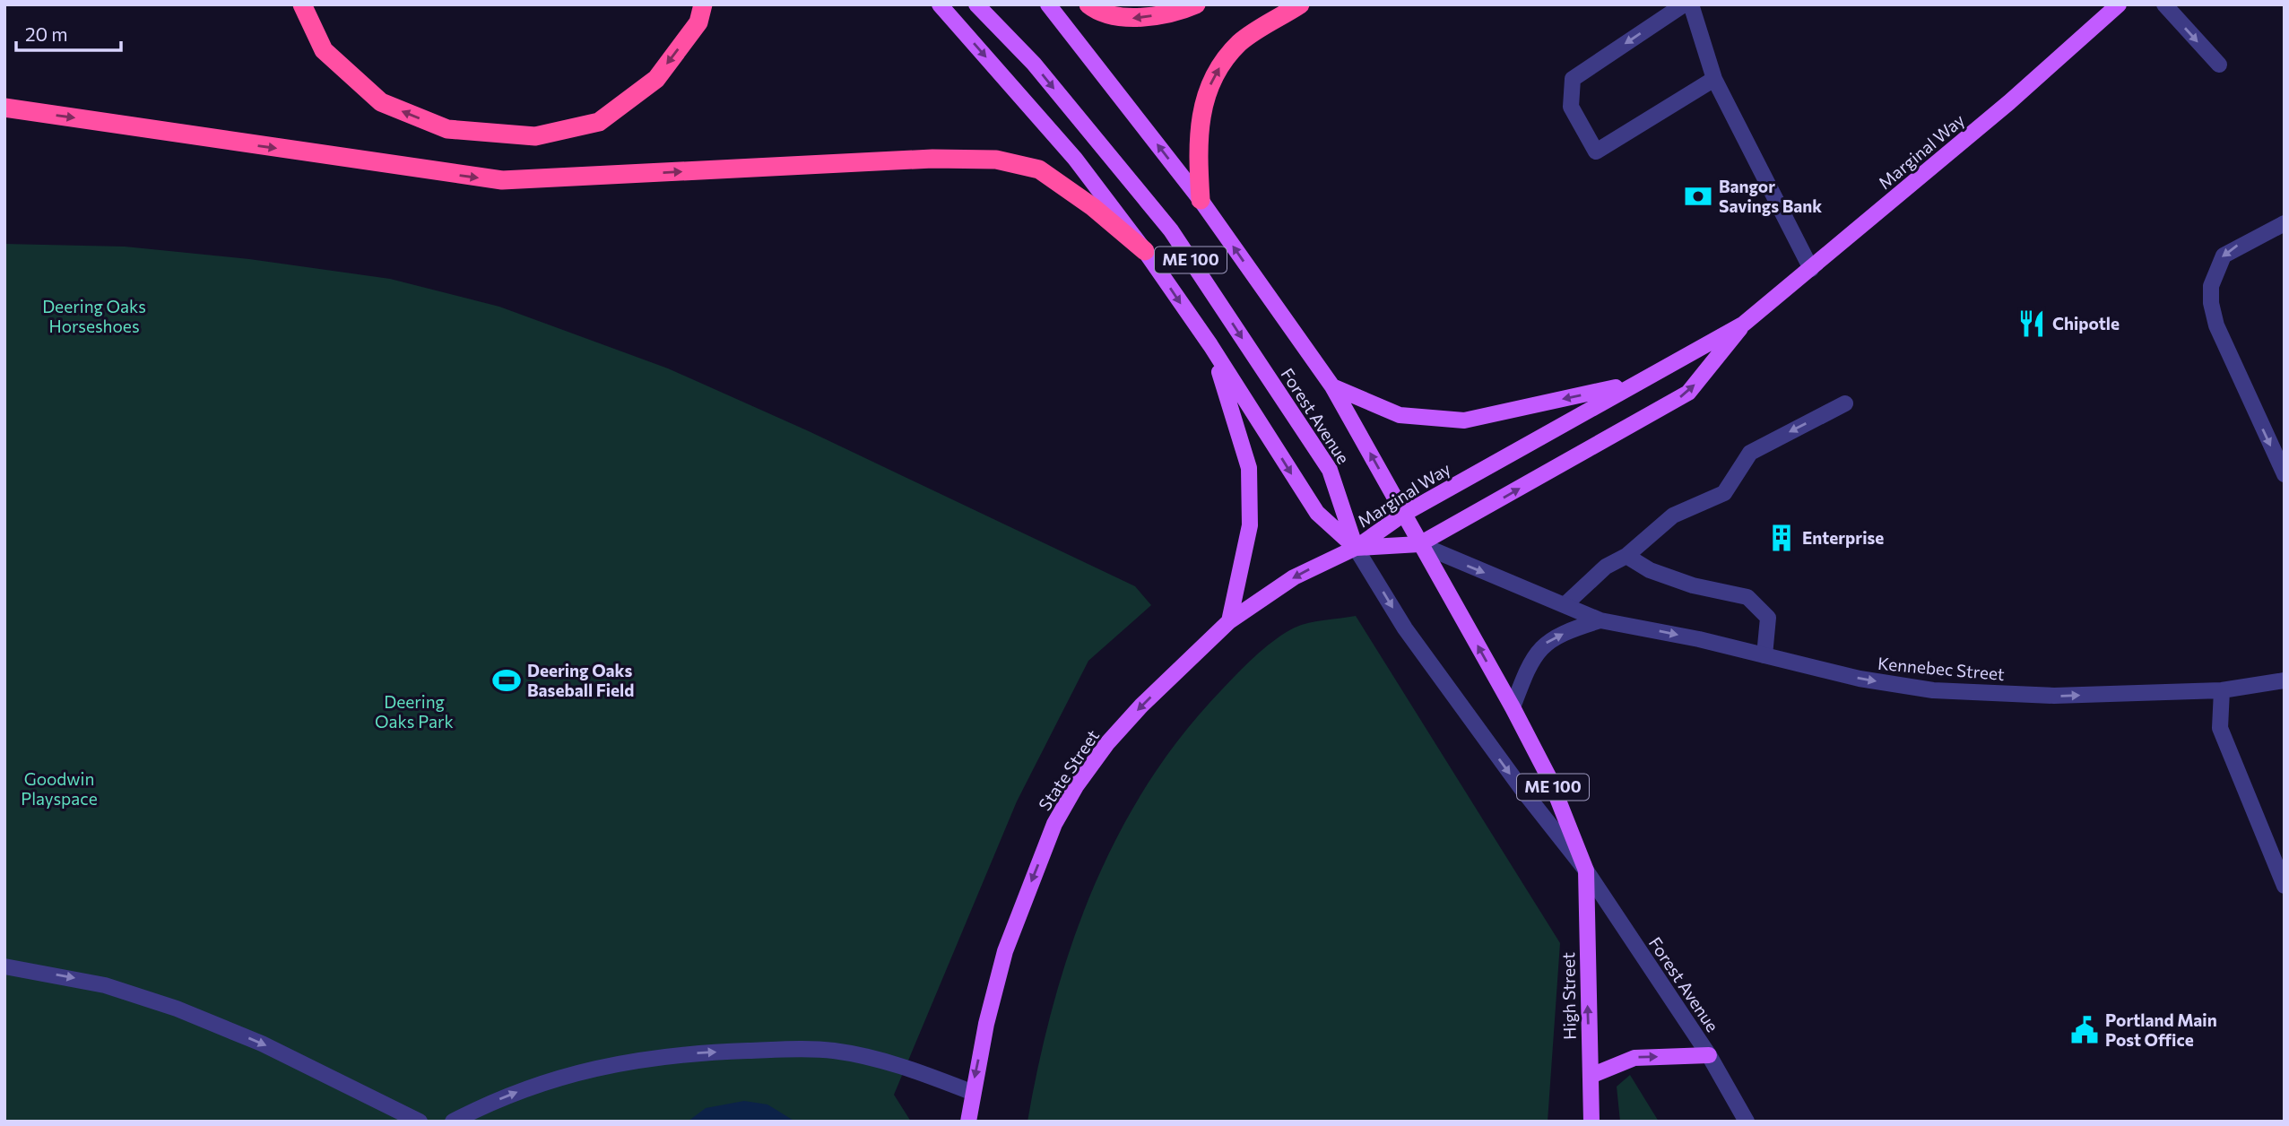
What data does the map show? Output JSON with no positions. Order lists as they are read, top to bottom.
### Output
{
  "streets": {
    "main road": [
      "Marginal Way",
      "ME 100",
      "Forest Avenue",
      "State Street",
      "High Street"
    ],
    "street": ["Kennebec Street"]
  },
  "crossings": [
    ["Marginal Way", "Forest Avenue"],
    ["Marginal Way", "Kennebec Street"],
    ["Marginal Way", "State Street"],
    ["Forest Avenue", "Kennebec Street"],
    ["Forest Avenue", "State Street"],
    ["Forest Avenue", "High Street"]
  ],
  "one_way": ["Kennebec Street", "State Street", "High Street"],
  "parks": ["Deering Oaks Horseshoes", "Deering Oaks Park", "Goodwin Playspace"],
  "places": {
    "bank": ["Bangor Savings Bank"],
    "restaurant": ["Chipotle"],
    "building": ["Enterprise"],
    "sports": ["Deering Oaks Baseball Field"],
    "public building": ["Portland Main Post Office"]
  },
  "scale_bar": "20 m"
}
